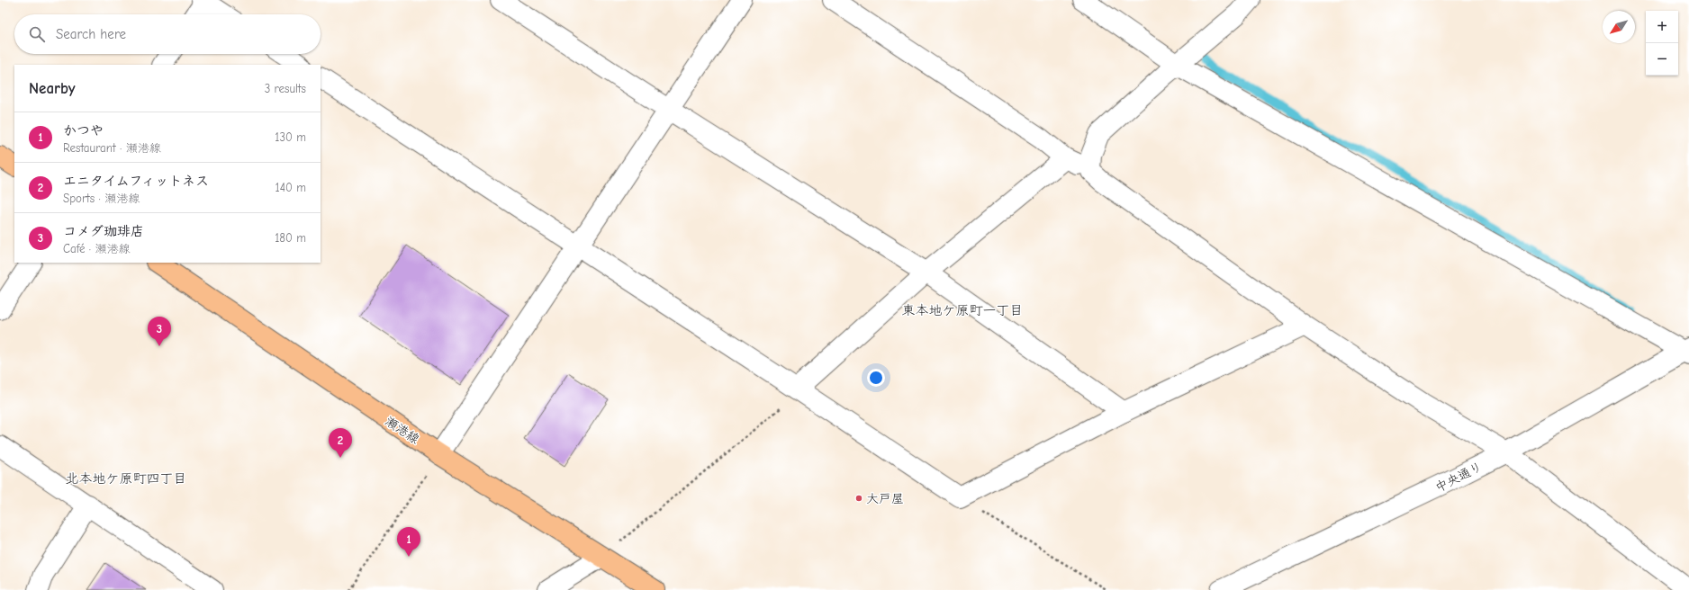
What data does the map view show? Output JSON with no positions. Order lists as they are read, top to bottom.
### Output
{
  "streets": {
    "highway": ["瀬港線"],
    "street": ["中央通り"]
  },
  "districts": ["東本地ケ原町一丁目", "北本地ケ原町四丁目"],
  "places": ["大戸屋"],
  "north": "bottom left",
  "page": {
    "map_buttons": ["+", "−"],
    "search": "Search here",
    "heading": ["Nearby", "3 results"],
    "list": [
      {
        "mark": "1",
        "name": "かつや",
        "note": "Restaurant · 瀬港線",
        "value": "130 m"
      },
      {
        "mark": "2",
        "name": "エニタイムフィットネス",
        "note": "Sports · 瀬港線",
        "value": "140 m"
      },
      {
        "mark": "3",
        "name": "コメダ珈琲店",
        "note": "Café · 瀬港線",
        "value": "180 m"
      }
    ],
    "pins": ["3", "2", "1"]
  }
}
